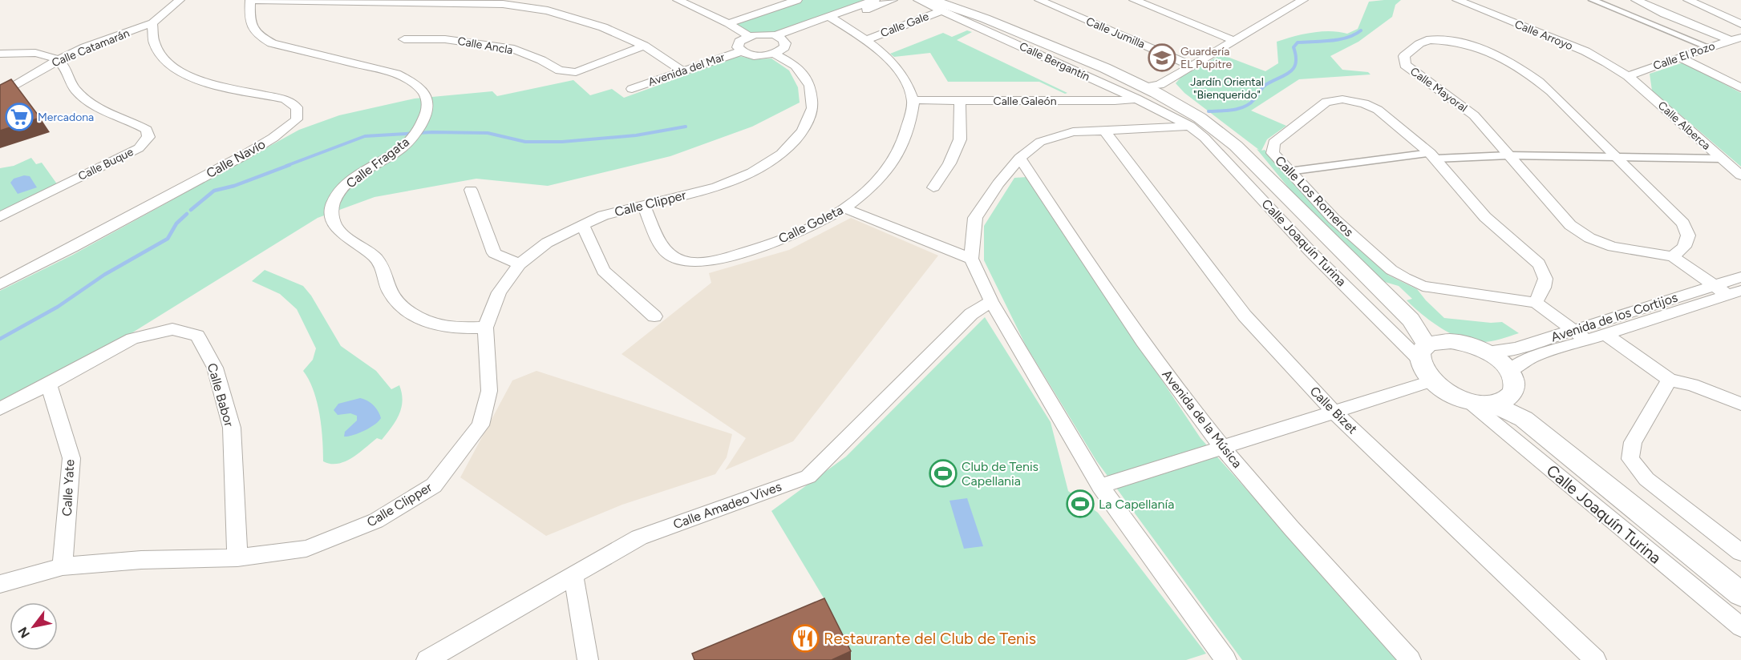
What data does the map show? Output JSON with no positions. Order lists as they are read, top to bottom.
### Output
{
  "streets": {
    "street": [
      "Calle Gale",
      "Calle Jumilla",
      "Calle Arroyo",
      "Calle Ancla",
      "Calle Catamarán",
      "Calle El Pozo",
      "Calle Bergantín",
      "Avenida del Mar",
      "Calle Mayoral",
      "Calle Galeón",
      "Calle Alberca",
      "Calle Navío",
      "Calle Fragata",
      "Calle Buque",
      "Calle Los Romeros",
      "Calle Clipper",
      "Calle Goleta",
      "Calle Joaquín Turina",
      "Avenida de los Cortijos",
      "Calle Babor",
      "Calle Bizet",
      "Avenida de la Música",
      "Calle Yate",
      "Calle Amadeo Vives"
    ]
  },
  "crossings": [
    ["Calle Gale", "Calle Bergantín"],
    ["Calle Arroyo", "Calle El Pozo"],
    ["Calle Arroyo", "Calle Alberca"],
    ["Calle Catamarán", "Calle Navío"],
    ["Calle Catamarán", "Calle Buque"],
    ["Calle El Pozo", "Calle Alberca"],
    ["Calle Bergantín", "Calle Galeón"],
    ["Calle Bergantín", "Calle Joaquín Turina"],
    ["Calle Mayoral", "Avenida de los Cortijos"],
    ["Calle Galeón", "Calle Goleta"],
    ["Calle Fragata", "Calle Clipper"],
    ["Calle Los Romeros", "Avenida de los Cortijos"],
    ["Calle Clipper", "Calle Goleta"],
    ["Calle Clipper", "Calle Babor"],
    ["Calle Clipper", "Calle Yate"],
    ["Calle Babor", "Calle Yate"]
  ],
  "parks": ["Jardín Oriental \"Bienquerido\""],
  "places": {
    "school or university": ["Guardería EL Pupitre"],
    "supermarket": ["Mercadona"],
    "sports": ["Club de Tenis Capellania", "La Capellanía"],
    "restaurant": ["Restaurante del Club de Tenis"]
  },
  "north": "bottom left"
}
